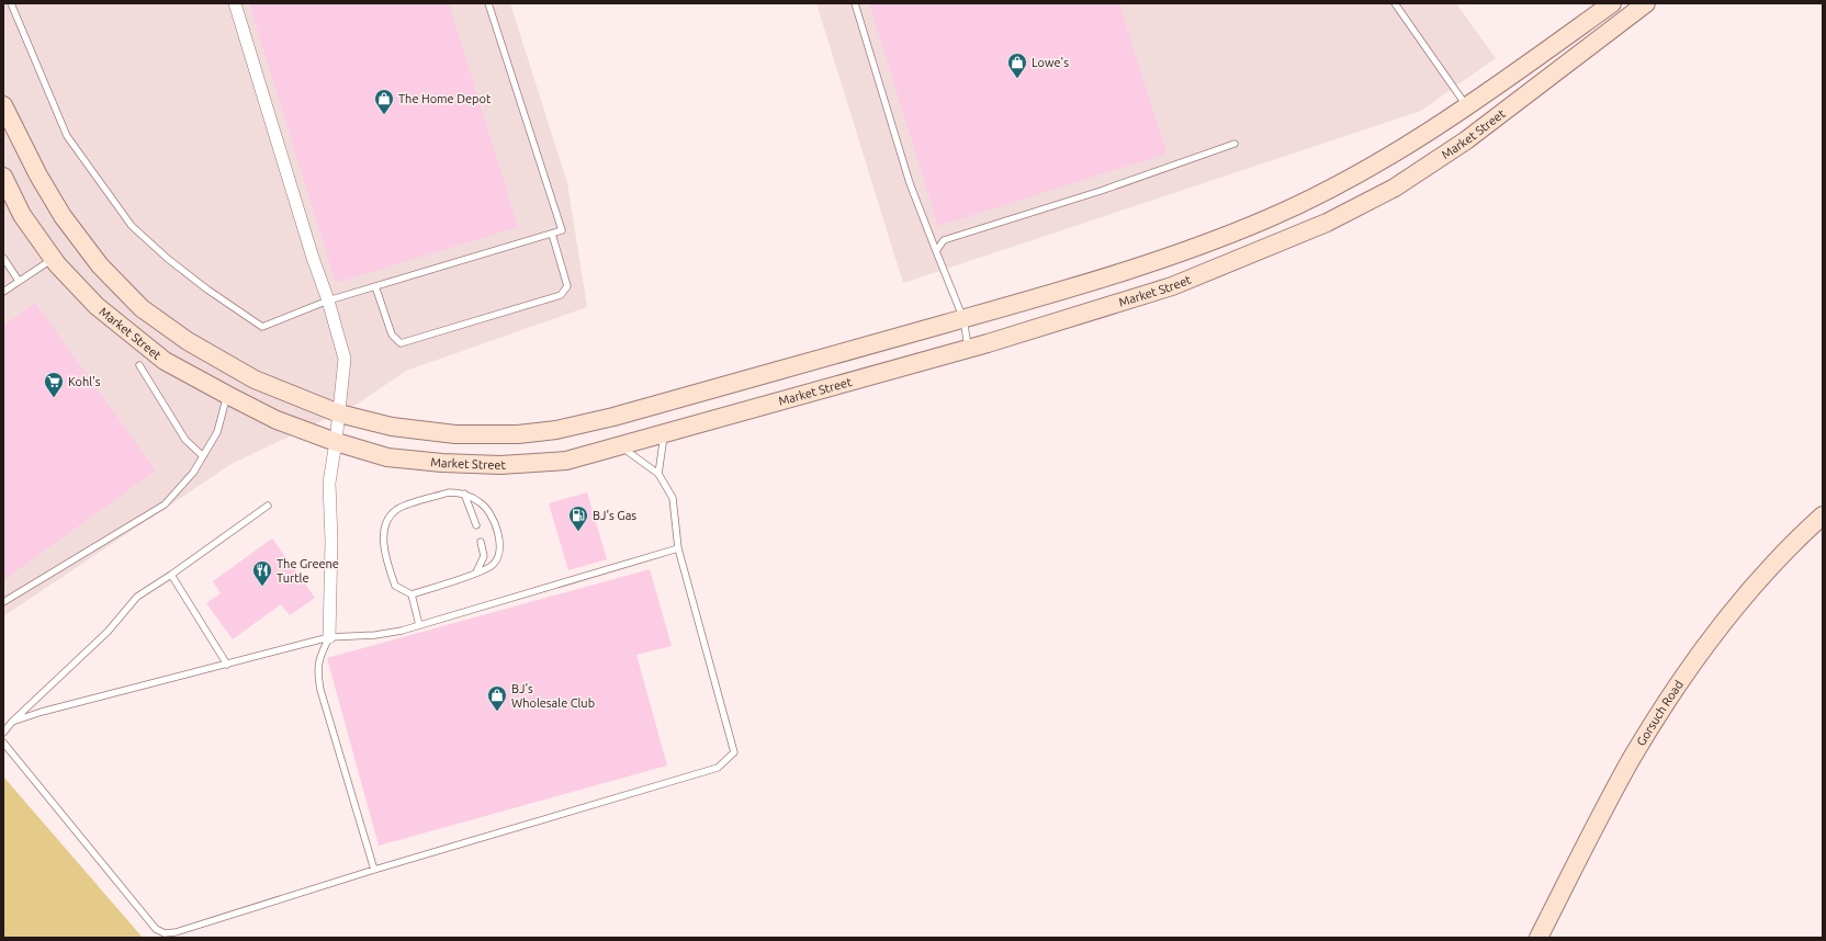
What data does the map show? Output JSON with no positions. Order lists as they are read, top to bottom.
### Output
{
  "streets": {
    "street": ["Market Street", "Gorsuch Road"]
  },
  "places": {
    "shop": ["Lowe's", "The Home Depot", "BJ's Wholesale Club"],
    "supermarket": ["Kohl's"],
    "fuel station": ["BJ's Gas"],
    "restaurant": ["The Greene Turtle"]
  }
}
